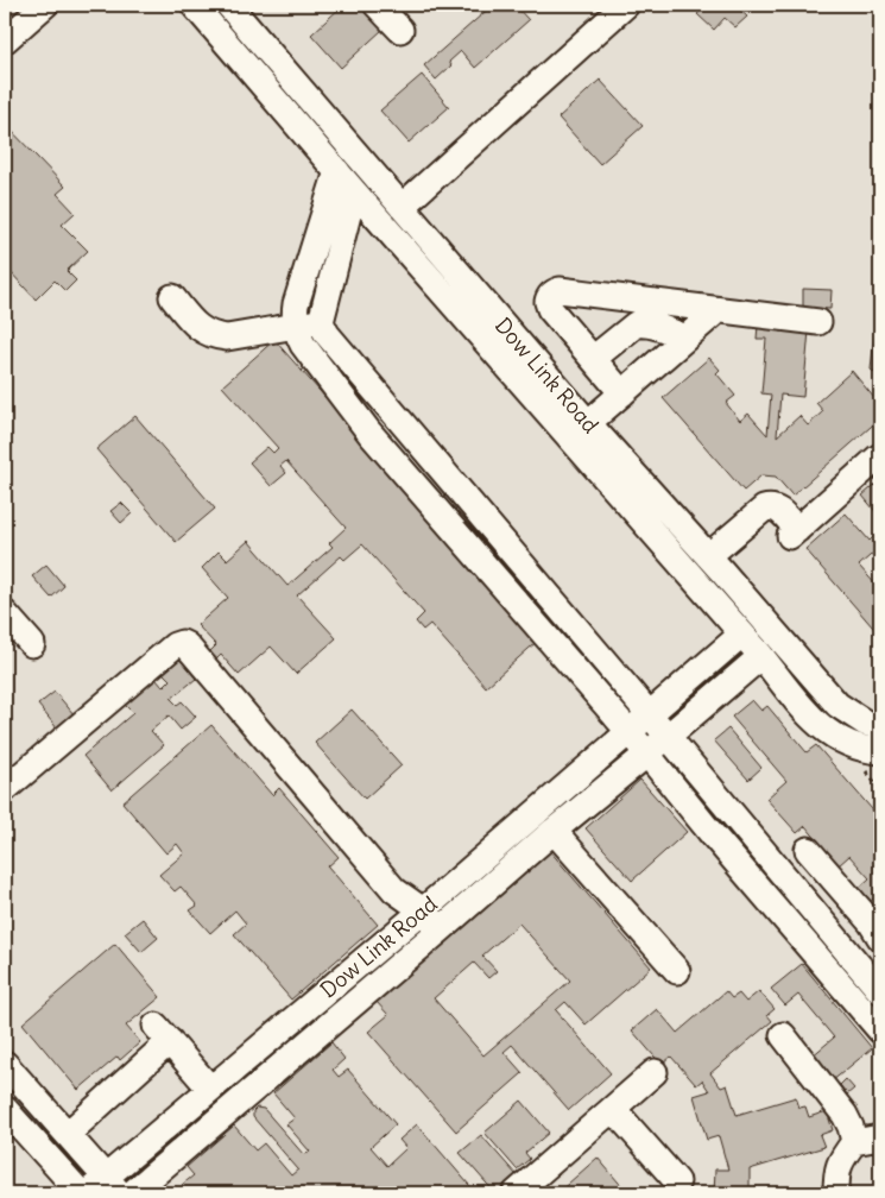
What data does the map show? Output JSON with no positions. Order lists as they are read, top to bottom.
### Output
{
  "streets": {
    "lane": ["Dow Link Road"]
  }
}
